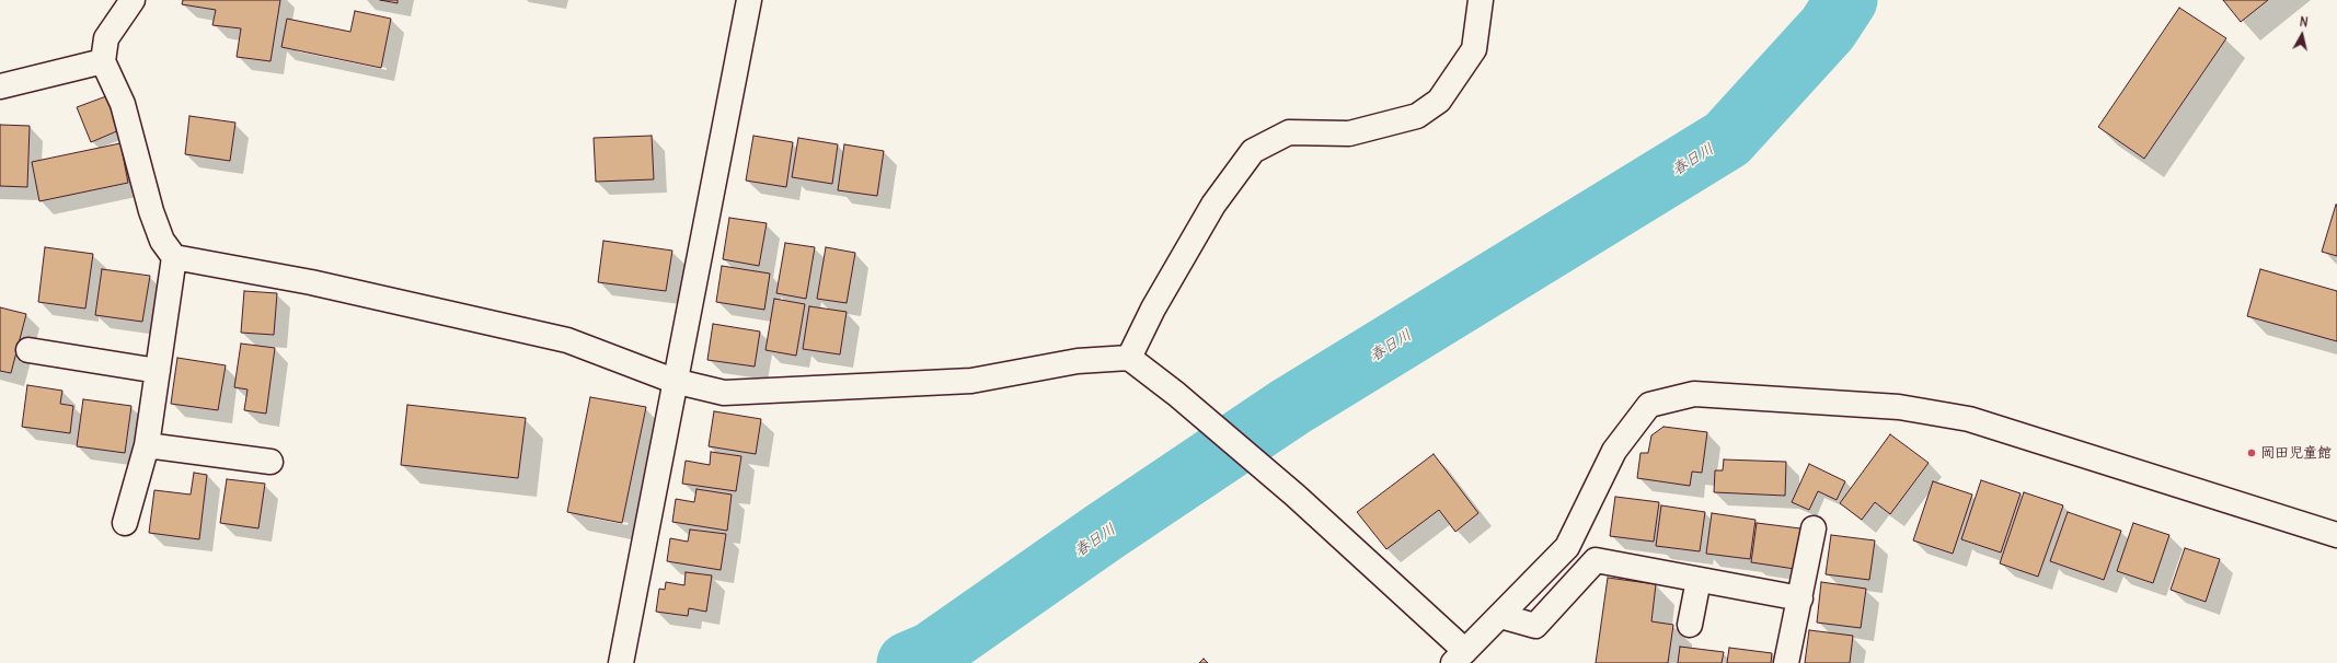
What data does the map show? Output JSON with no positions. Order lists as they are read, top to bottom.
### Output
{
  "water": ["春日川"],
  "places": ["岡田児童館"],
  "north": "top"
}
